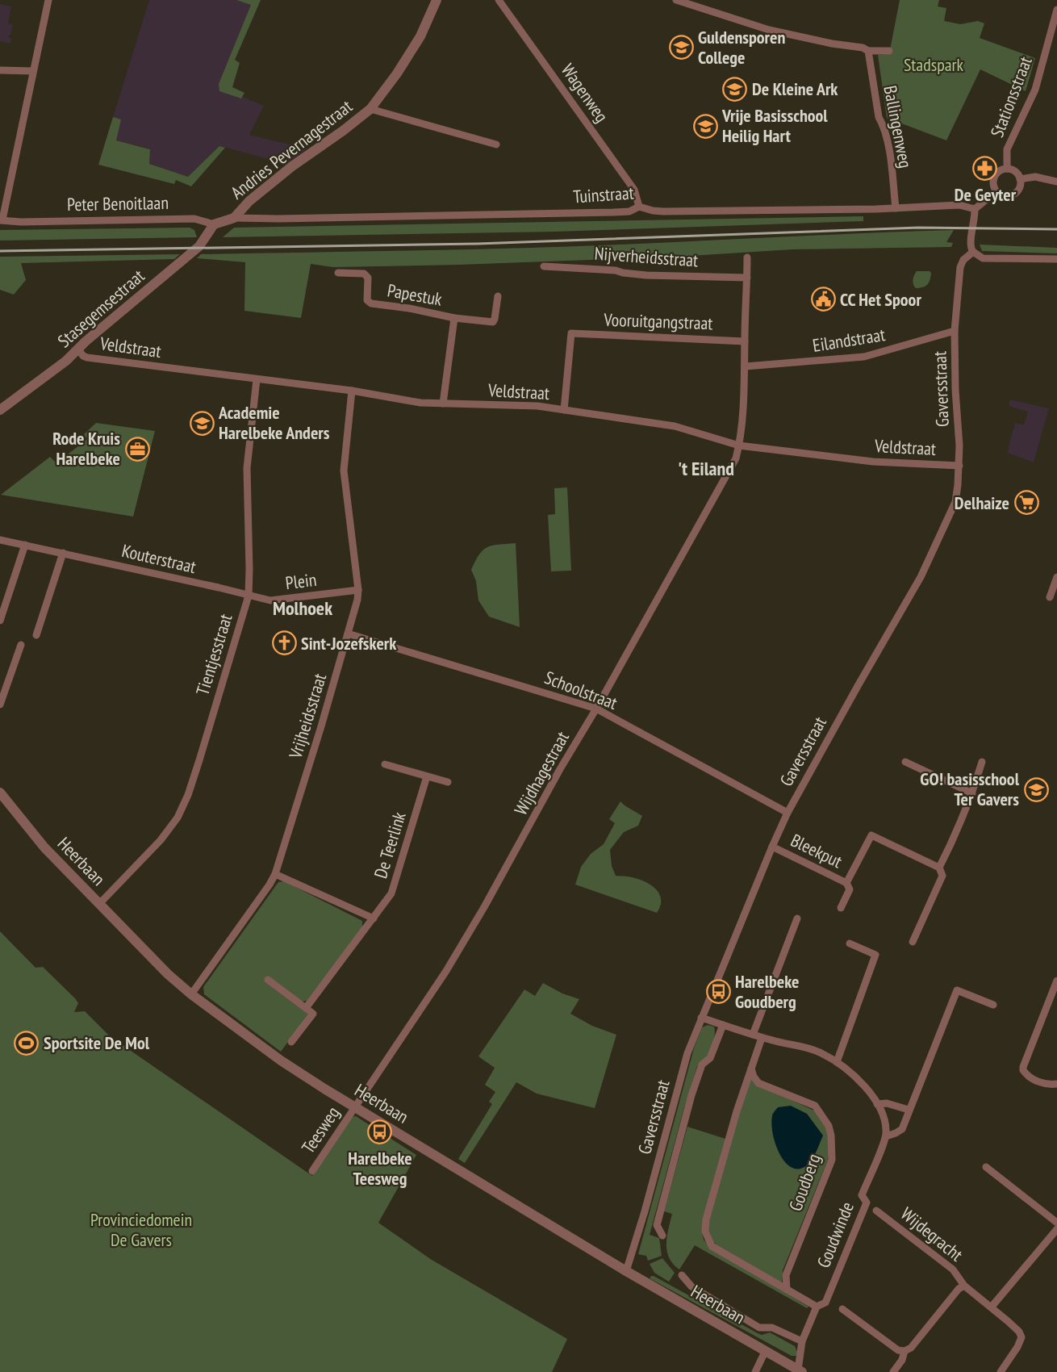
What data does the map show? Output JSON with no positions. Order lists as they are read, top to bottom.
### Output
{
  "streets": {
    "street": [
      "Wagenweg",
      "Stationsstraat",
      "Ballingenweg",
      "Andries Pevernagestraat",
      "Tuinstraat",
      "Peter Benoitlaan",
      "Nijverheidsstraat",
      "Papestuk",
      "Stasegemsestraat",
      "Vooruitgangstraat",
      "Eilandstraat",
      "Veldstraat",
      "Gaversstraat",
      "Kouterstraat",
      "Plein",
      "Tientjesstraat",
      "Schoolstraat",
      "Vrijheidsstraat",
      "Wijdhagestraat",
      "De Teerlink",
      "Bleekput",
      "Heerbaan",
      "Teesweg",
      "Goudberg",
      "Wijdegracht",
      "Goudwinde"
    ]
  },
  "crossings": [
    ["Wagenweg", "Tuinstraat"],
    ["Ballingenweg", "Tuinstraat"],
    ["Andries Pevernagestraat", "Tuinstraat"],
    ["Peter Benoitlaan", "Stasegemsestraat"],
    ["Papestuk", "Veldstraat"],
    ["Stasegemsestraat", "Veldstraat"],
    ["Vooruitgangstraat", "Veldstraat"],
    ["Eilandstraat", "Gaversstraat"],
    ["Veldstraat", "Gaversstraat"],
    ["Veldstraat", "Tientjesstraat"],
    ["Veldstraat", "Vrijheidsstraat"],
    ["Veldstraat", "Wijdhagestraat"],
    ["Gaversstraat", "Schoolstraat"],
    ["Gaversstraat", "Bleekput"],
    ["Gaversstraat", "Heerbaan"],
    ["Kouterstraat", "Plein"],
    ["Kouterstraat", "Tientjesstraat"],
    ["Plein", "Tientjesstraat"],
    ["Plein", "Vrijheidsstraat"],
    ["Tientjesstraat", "Heerbaan"],
    ["Schoolstraat", "Vrijheidsstraat"],
    ["Schoolstraat", "Wijdhagestraat"],
    ["Vrijheidsstraat", "Heerbaan"],
    ["Wijdhagestraat", "Heerbaan"],
    ["Wijdhagestraat", "Teesweg"],
    ["Heerbaan", "Teesweg"],
    ["Heerbaan", "Goudwinde"]
  ],
  "districts": ["'t Eiland", "Molhoek"],
  "parks": ["Stadspark", "Provinciedomein De Gavers"],
  "places": {
    "school or university": [
      "Guldensporen College",
      "De Kleine Ark",
      "Vrije Basisschool Heilig Hart",
      "Academie Harelbeke Anders",
      "GO! basisschool Ter Gavers"
    ],
    "pharmacy": ["De Geyter"],
    "public building": ["CC Het Spoor"],
    "office": ["Rode Kruis Harelbeke"],
    "supermarket": ["Delhaize"],
    "church": ["Sint-Jozefskerk"],
    "bus stop": ["Harelbeke Goudberg", "Harelbeke Teesweg"],
    "sports": ["Sportsite De Mol"]
  }
}
